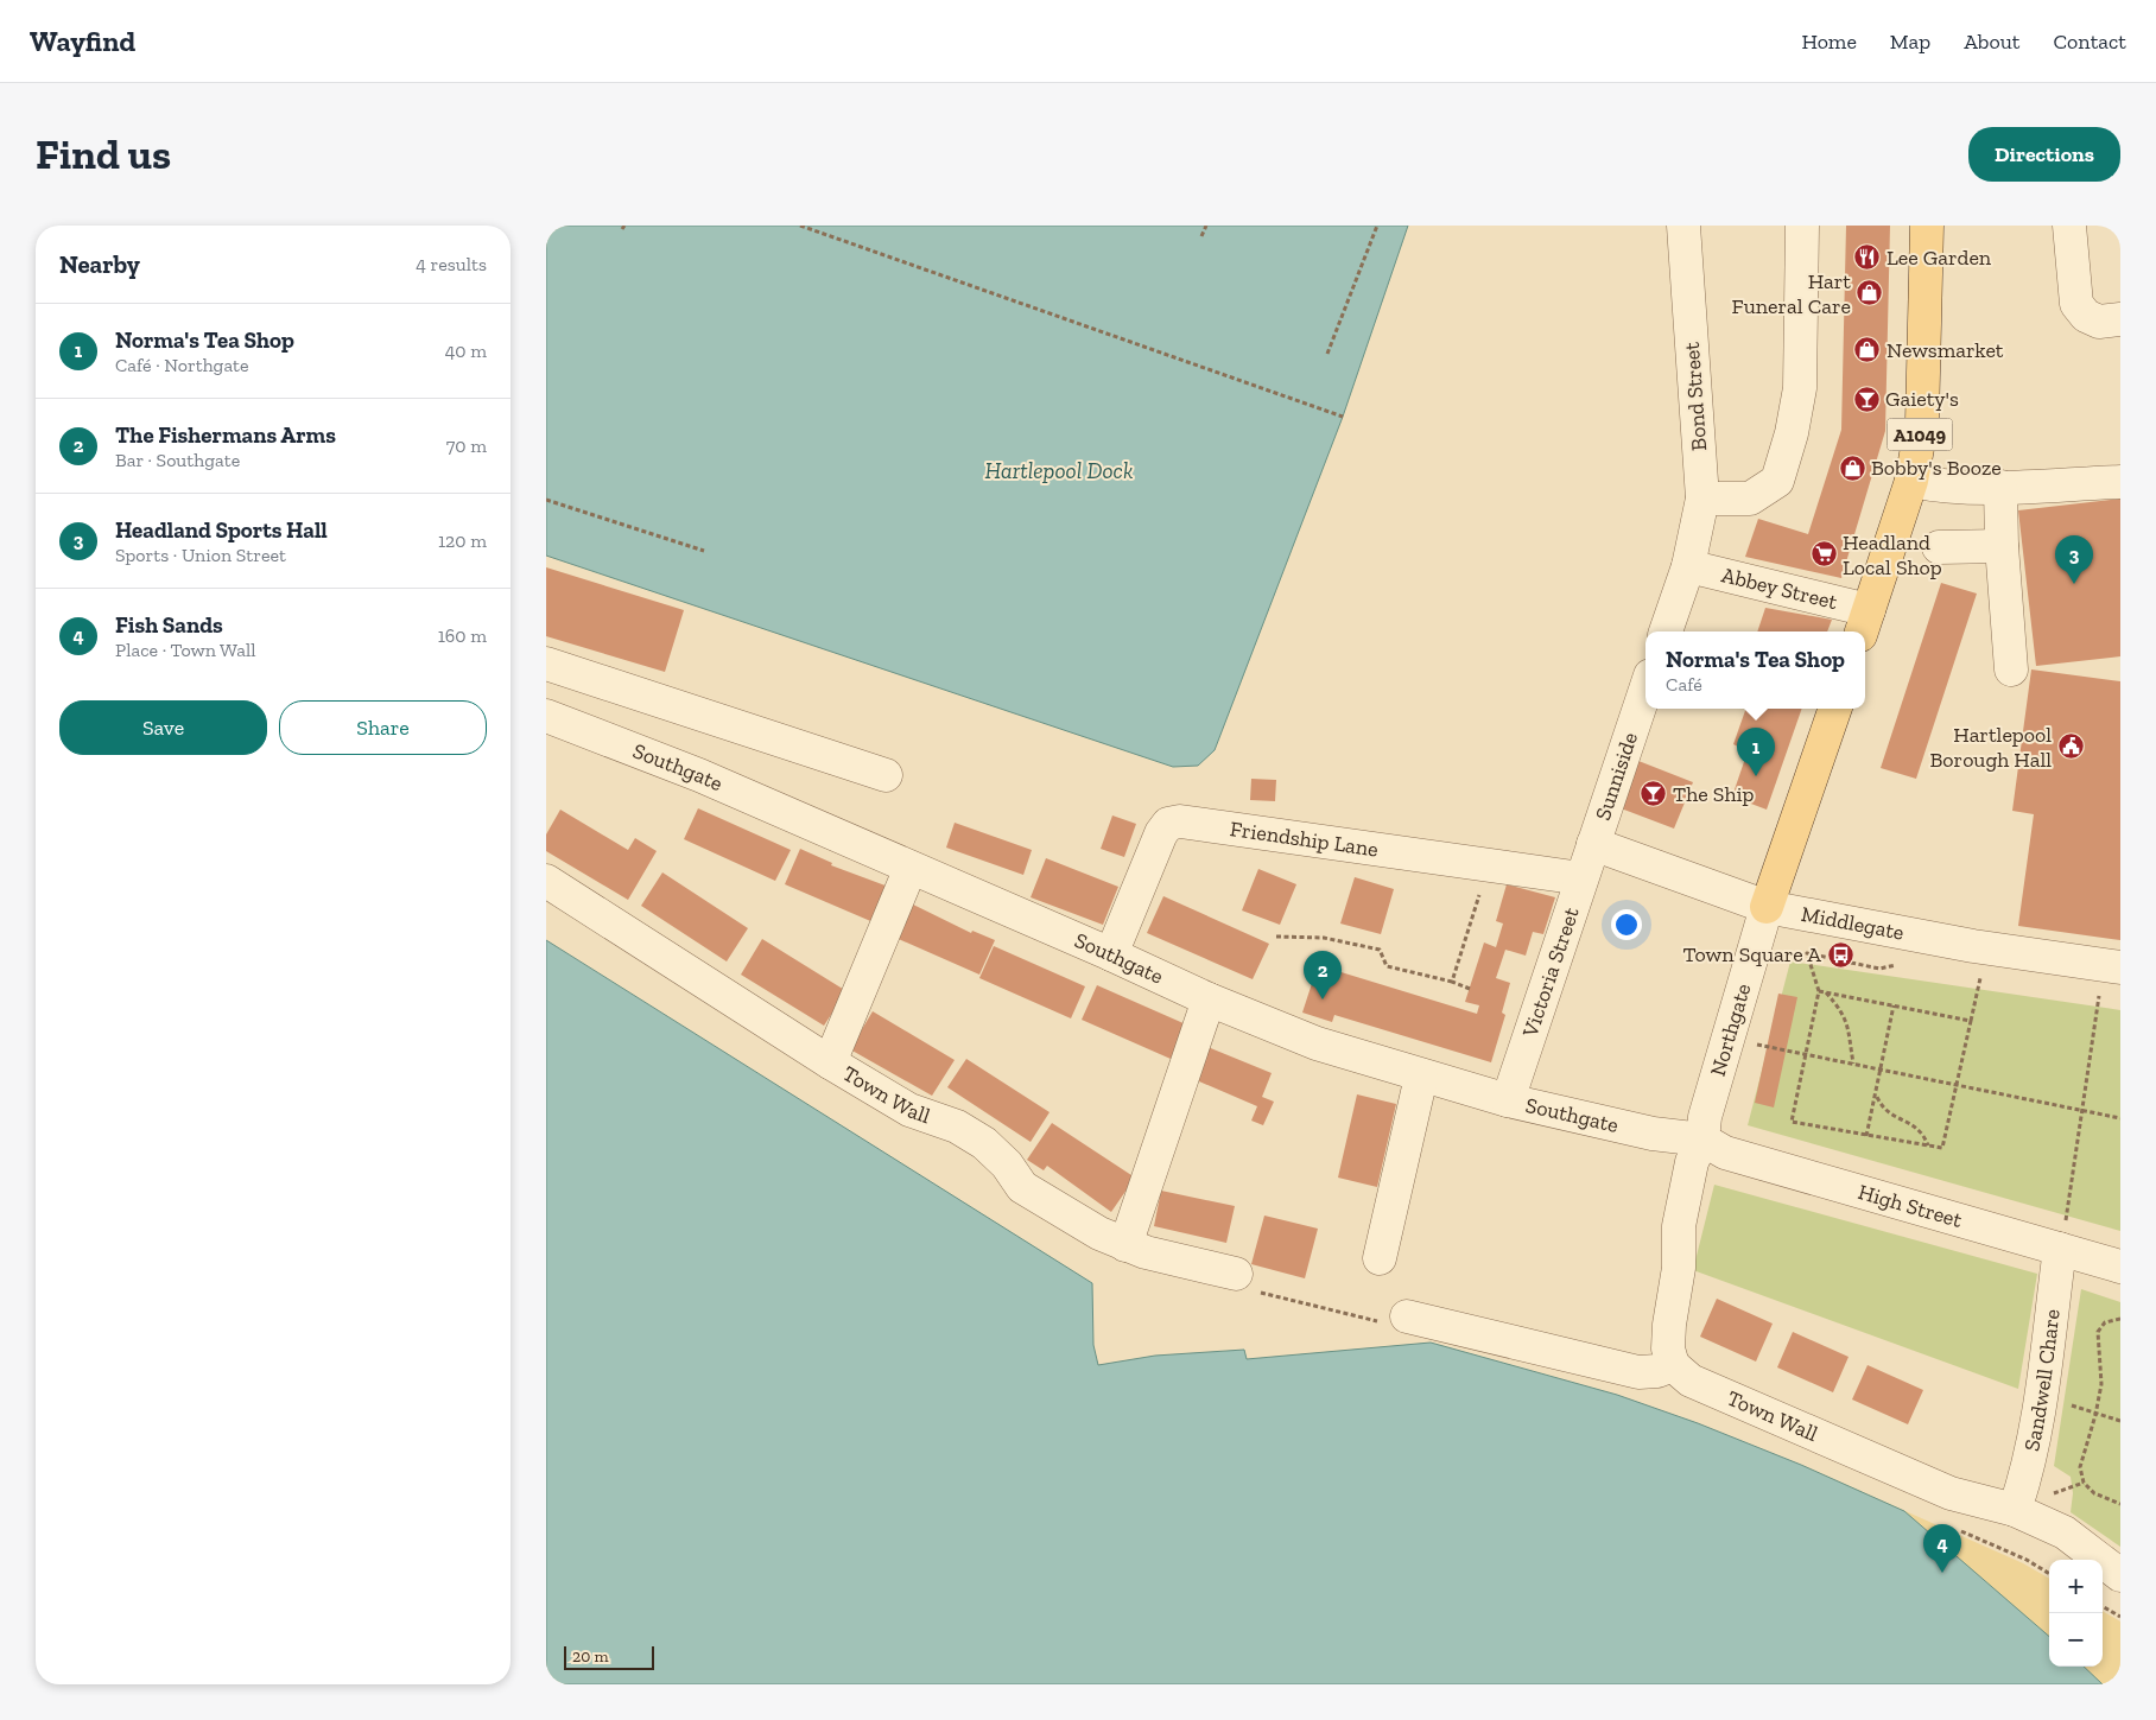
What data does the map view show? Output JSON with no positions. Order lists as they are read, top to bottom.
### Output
{
  "streets": {
    "main road": ["A1049", "Northgate"],
    "street": [
      "Bond Street",
      "Abbey Street",
      "Southgate",
      "Sunniside",
      "Friendship Lane",
      "Middlegate",
      "Victoria Street",
      "Town Wall",
      "High Street",
      "Sandwell Chare"
    ]
  },
  "crossings": [
    ["Bond Street", "Abbey Street"],
    ["A1049", "Abbey Street"],
    ["Southgate", "Friendship Lane"],
    ["Southgate", "Victoria Street"],
    ["Southgate", "Northgate"],
    ["Southgate", "High Street"],
    ["Sunniside", "Middlegate"],
    ["Sunniside", "Victoria Street"],
    ["Friendship Lane", "Victoria Street"],
    ["Middlegate", "Victoria Street"],
    ["Middlegate", "Northgate"],
    ["Northgate", "Town Wall"],
    ["Northgate", "High Street"],
    ["Town Wall", "Sandwell Chare"],
    ["High Street", "Sandwell Chare"]
  ],
  "water": ["Hartlepool Dock"],
  "places": {
    "restaurant": ["Lee Garden"],
    "shop": ["Hart Funeral Care", "Newsmarket", "Bobby's Booze"],
    "bar": ["Gaiety's", "The Ship"],
    "supermarket": ["Headland Local Shop"],
    "public building": ["Hartlepool Borough Hall"],
    "bus stop": ["Town Square A"]
  },
  "scale_bar": "20 m",
  "page": {
    "header": "Wayfind",
    "nav": [
      "Home",
      "Map",
      "About",
      "Contact"
    ],
    "buttons": [
      "Directions",
      ["Save", "Share"]
    ],
    "title": "Find us",
    "heading": ["Nearby", "4 results"],
    "list": [
      {
        "mark": "1",
        "name": "Norma's Tea Shop",
        "note": "Café · Northgate",
        "value": "40 m"
      },
      {
        "mark": "2",
        "name": "The Fishermans Arms",
        "note": "Bar · Southgate",
        "value": "70 m"
      },
      {
        "mark": "3",
        "name": "Headland Sports Hall",
        "note": "Sports · Union Street",
        "value": "120 m"
      },
      {
        "mark": "4",
        "name": "Fish Sands",
        "note": "Place · Town Wall",
        "value": "160 m"
      }
    ],
    "pins": [
      "3",
      "1",
      "2",
      "4"
    ],
    "popup": ["Norma's Tea Shop", "Café"],
    "map_buttons": ["+", "−"],
    "scale": "20 m"
  }
}
